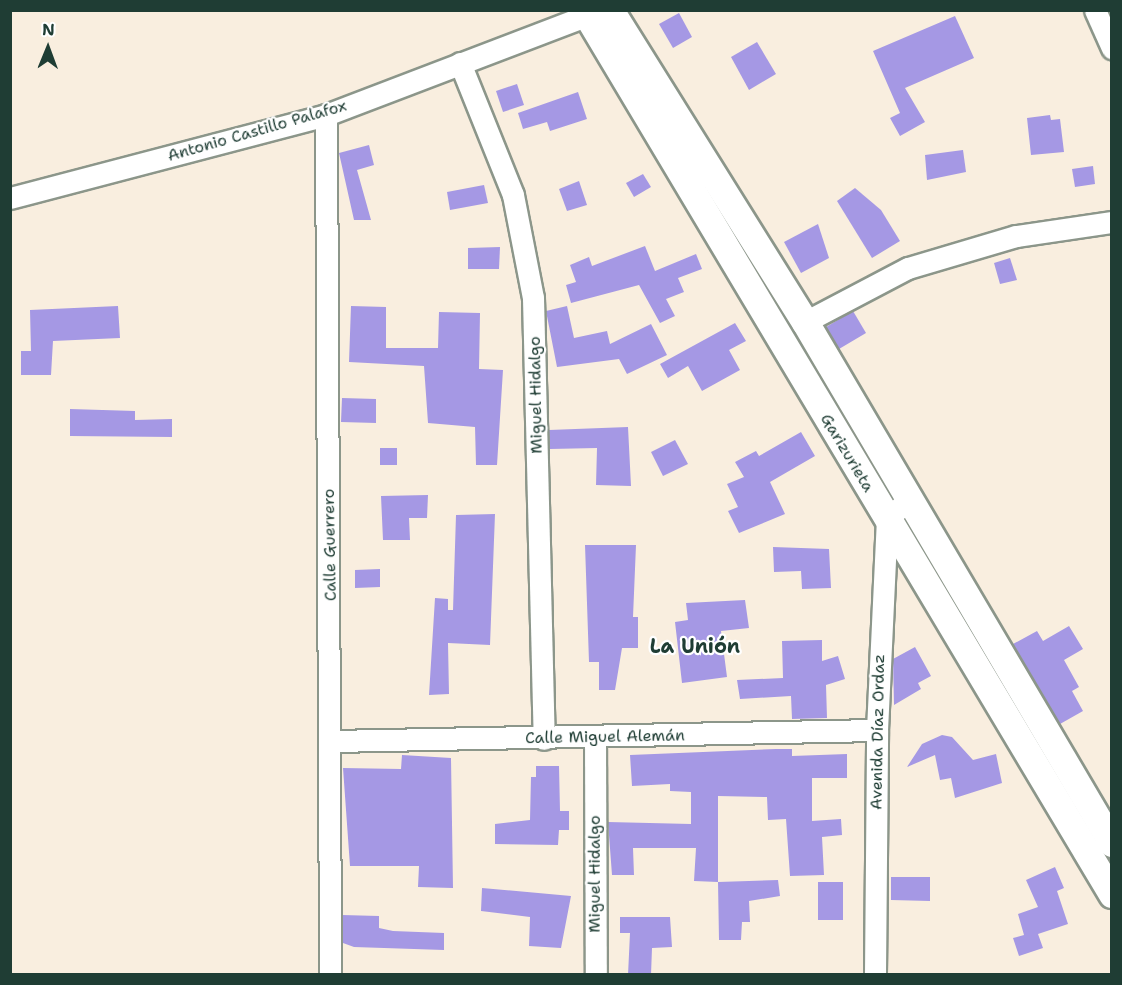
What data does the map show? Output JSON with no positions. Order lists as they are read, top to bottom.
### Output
{
  "streets": {
    "main road": ["Garizurieta"],
    "street": [
      "Antonio Castillo Palafox",
      "Miguel Hidalgo",
      "Calle Guerrero",
      "Avenida Díaz Ordaz",
      "Calle Miguel Alemán"
    ]
  },
  "crossings": [
    ["Antonio Castillo Palafox", "Miguel Hidalgo"],
    ["Antonio Castillo Palafox", "Garizurieta"],
    ["Antonio Castillo Palafox", "Calle Guerrero"],
    ["Miguel Hidalgo", "Calle Miguel Alemán"],
    ["Garizurieta", "Avenida Díaz Ordaz"],
    ["Calle Guerrero", "Calle Miguel Alemán"],
    ["Avenida Díaz Ordaz", "Calle Miguel Alemán"]
  ],
  "districts": ["La Unión"],
  "north": "top"
}
